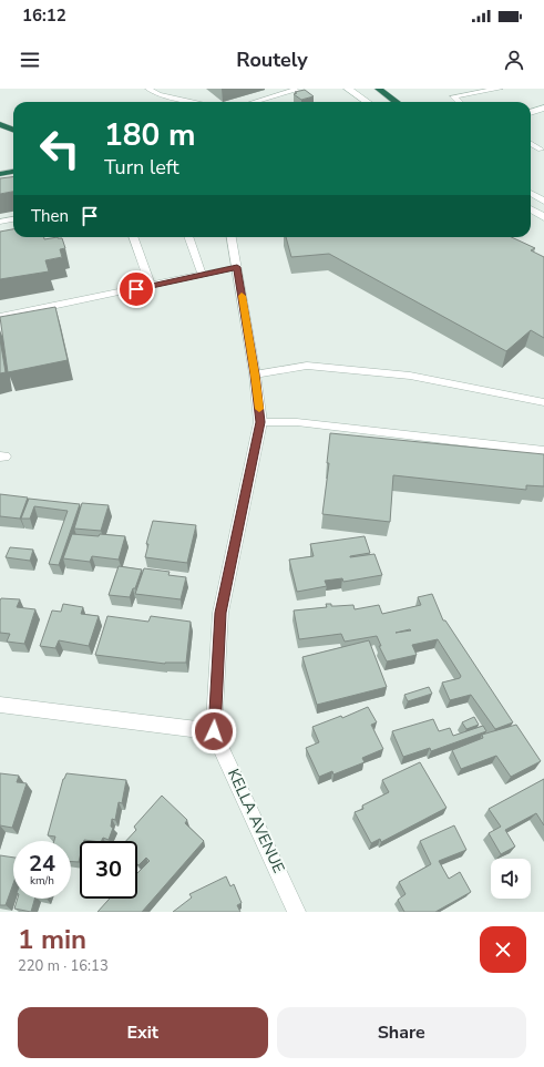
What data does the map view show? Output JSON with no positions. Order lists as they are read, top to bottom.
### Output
{
  "streets": {
    "street": ["KELLA AVENUE"]
  },
  "page": {
    "status": "16:12",
    "header": "Routely",
    "turn": ["180 m", "Turn left"],
    "then": "Then",
    "speed": "24 km/h",
    "limit": "30",
    "heading": ["1 min", "220 m · 16:13"],
    "buttons": ["Exit", "Share"]
  }
}
